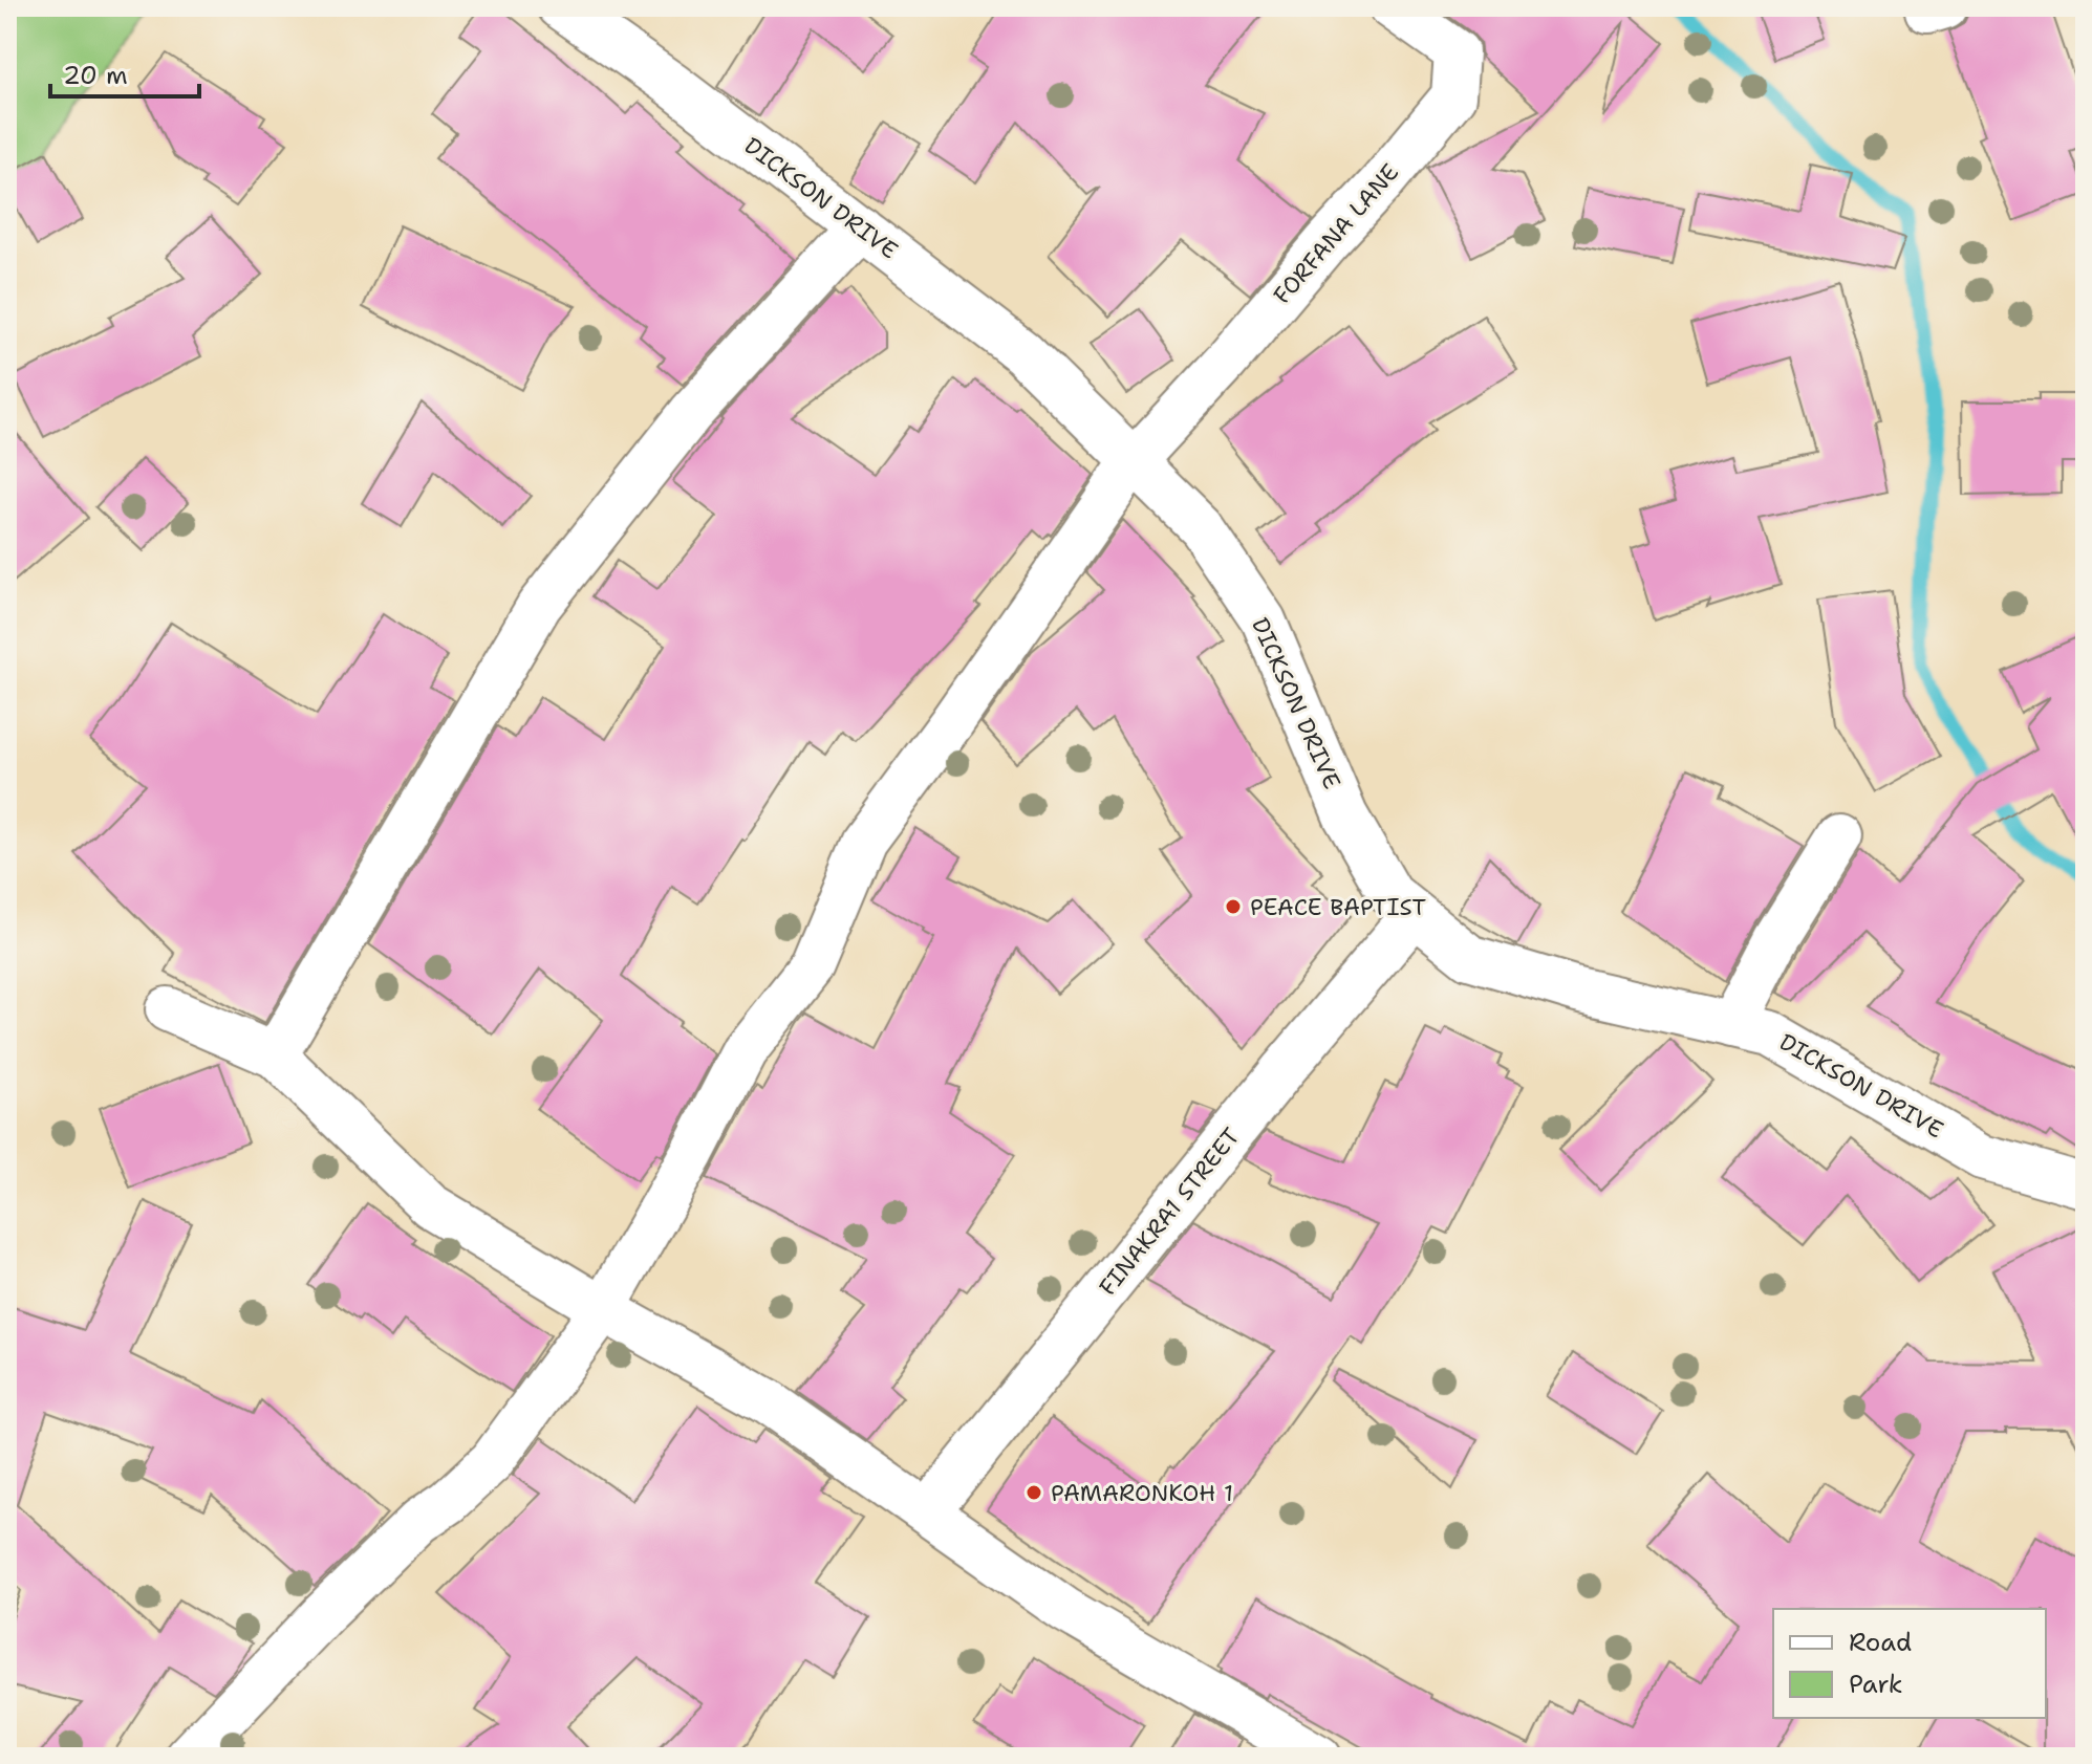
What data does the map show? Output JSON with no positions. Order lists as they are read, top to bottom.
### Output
{
  "streets": {
    "street": ["DICKSON DRIVE", "FORFANA LANE", "FINAKRA1 STREET"]
  },
  "crossings": [
    ["DICKSON DRIVE", "FORFANA LANE"],
    ["DICKSON DRIVE", "FINAKRA1 STREET"]
  ],
  "places": ["PEACE BAPTIST", "PAMARONKOH 1"],
  "legend": ["Road", "Park"],
  "scale_bar": "20 m"
}
